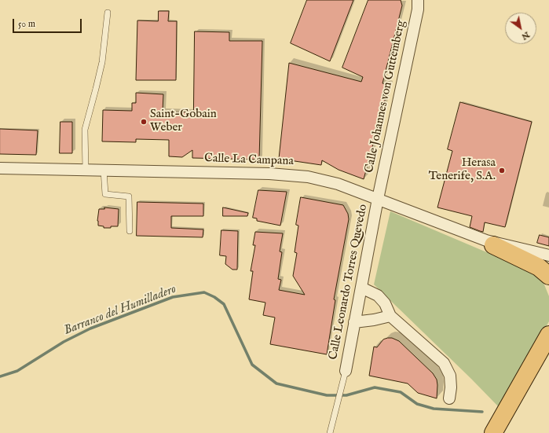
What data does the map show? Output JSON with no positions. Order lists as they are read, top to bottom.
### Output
{
  "streets": {
    "street": ["Calle Johannes von Guttemberg", "Calle La Campana", "Calle Leonardo Torres Quevedo"]
  },
  "crossings": [
    ["Calle Johannes von Guttemberg", "Calle La Campana"],
    ["Calle Johannes von Guttemberg", "Calle Leonardo Torres Quevedo"],
    ["Calle La Campana", "Calle Leonardo Torres Quevedo"]
  ],
  "water": ["Barranco del Humilladero"],
  "places": ["Saint-Gobain Weber", "Herasa Tenerife, S.A."],
  "scale_bar": "50 m",
  "north": "bottom right"
}
